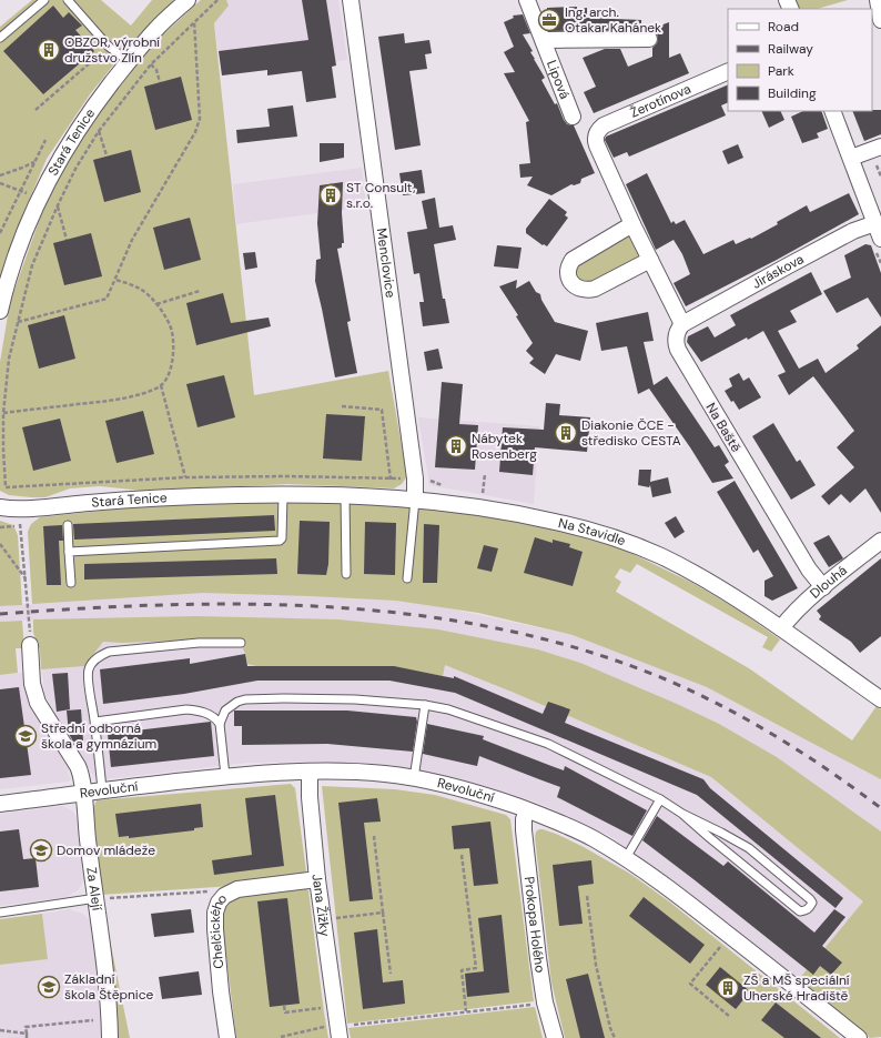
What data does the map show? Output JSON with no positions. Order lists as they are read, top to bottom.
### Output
{
  "streets": {
    "street": [
      "Lipová",
      "Žerotínova",
      "Stará Tenice",
      "Menclovice",
      "Jiráskova",
      "Na Baště",
      "Na Stavidle",
      "Dlouhá",
      "Revoluční",
      "Za Alejí",
      "Jana Žižky",
      "Prokopa Holého",
      "Chelčického"
    ]
  },
  "crossings": [
    ["Stará Tenice", "Na Stavidle"],
    ["Menclovice", "Na Stavidle"],
    ["Jiráskova", "Na Baště"],
    ["Na Baště", "Dlouhá"],
    ["Na Stavidle", "Dlouhá"],
    ["Revoluční", "Za Alejí"],
    ["Revoluční", "Jana Žižky"],
    ["Revoluční", "Prokopa Holého"],
    ["Jana Žižky", "Chelčického"]
  ],
  "places": {
    "office": ["Ing. arch. Otakar Kahánek"],
    "building": [
      "OBZOR, výrobní družstvo Zlín",
      "ST Consult, s.r.o.",
      "Diakonie ČCE - středisko CESTA",
      "Nábytek Rosenberg",
      "ZŠ a MŠ speciální Uherské Hradiště"
    ],
    "school or university": ["Střední odborná škola a gymnázium", "Domov mládeže", "Základní škola Štěpnice"]
  },
  "legend": [
    "Road",
    "Railway",
    "Park",
    "Building"
  ]
}
